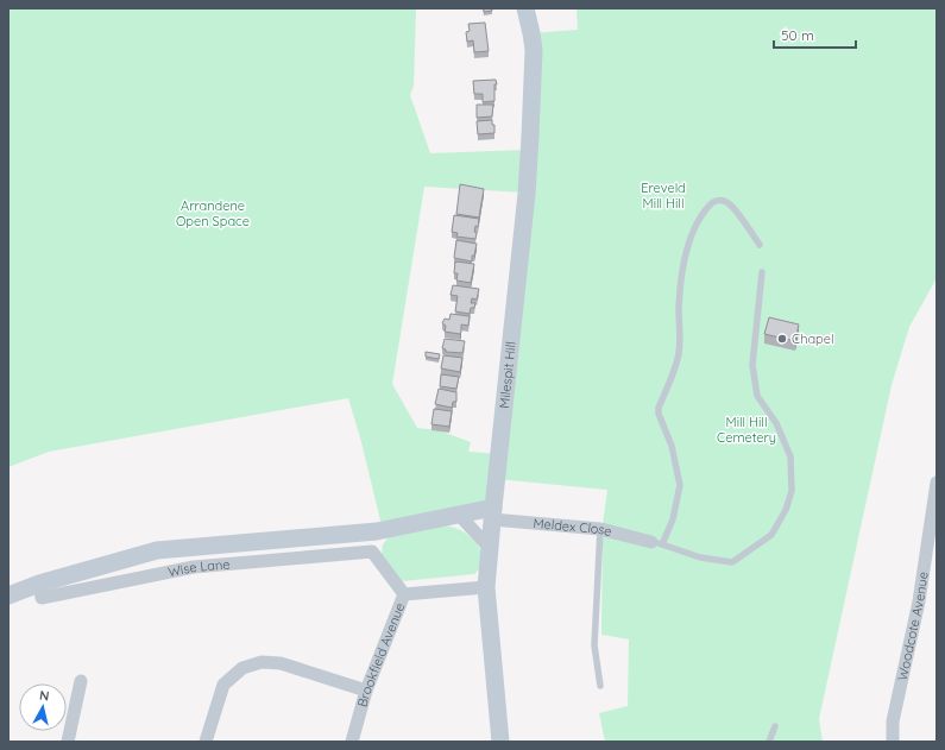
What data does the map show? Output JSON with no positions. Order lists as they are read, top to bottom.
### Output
{
  "streets": {
    "street": [
      "Milespit Hill",
      "Meldex Close",
      "Wise Lane",
      "Woodcote Avenue",
      "Brookfield Avenue"
    ]
  },
  "crossings": [
    ["Milespit Hill", "Meldex Close"],
    ["Milespit Hill", "Wise Lane"],
    ["Milespit Hill", "Brookfield Avenue"],
    ["Meldex Close", "Wise Lane"]
  ],
  "parks": ["Ereveld Mill Hill", "Arrandene Open Space", "Mill Hill Cemetery"],
  "places": ["Chapel"],
  "scale_bar": "50 m",
  "north": "top"
}
